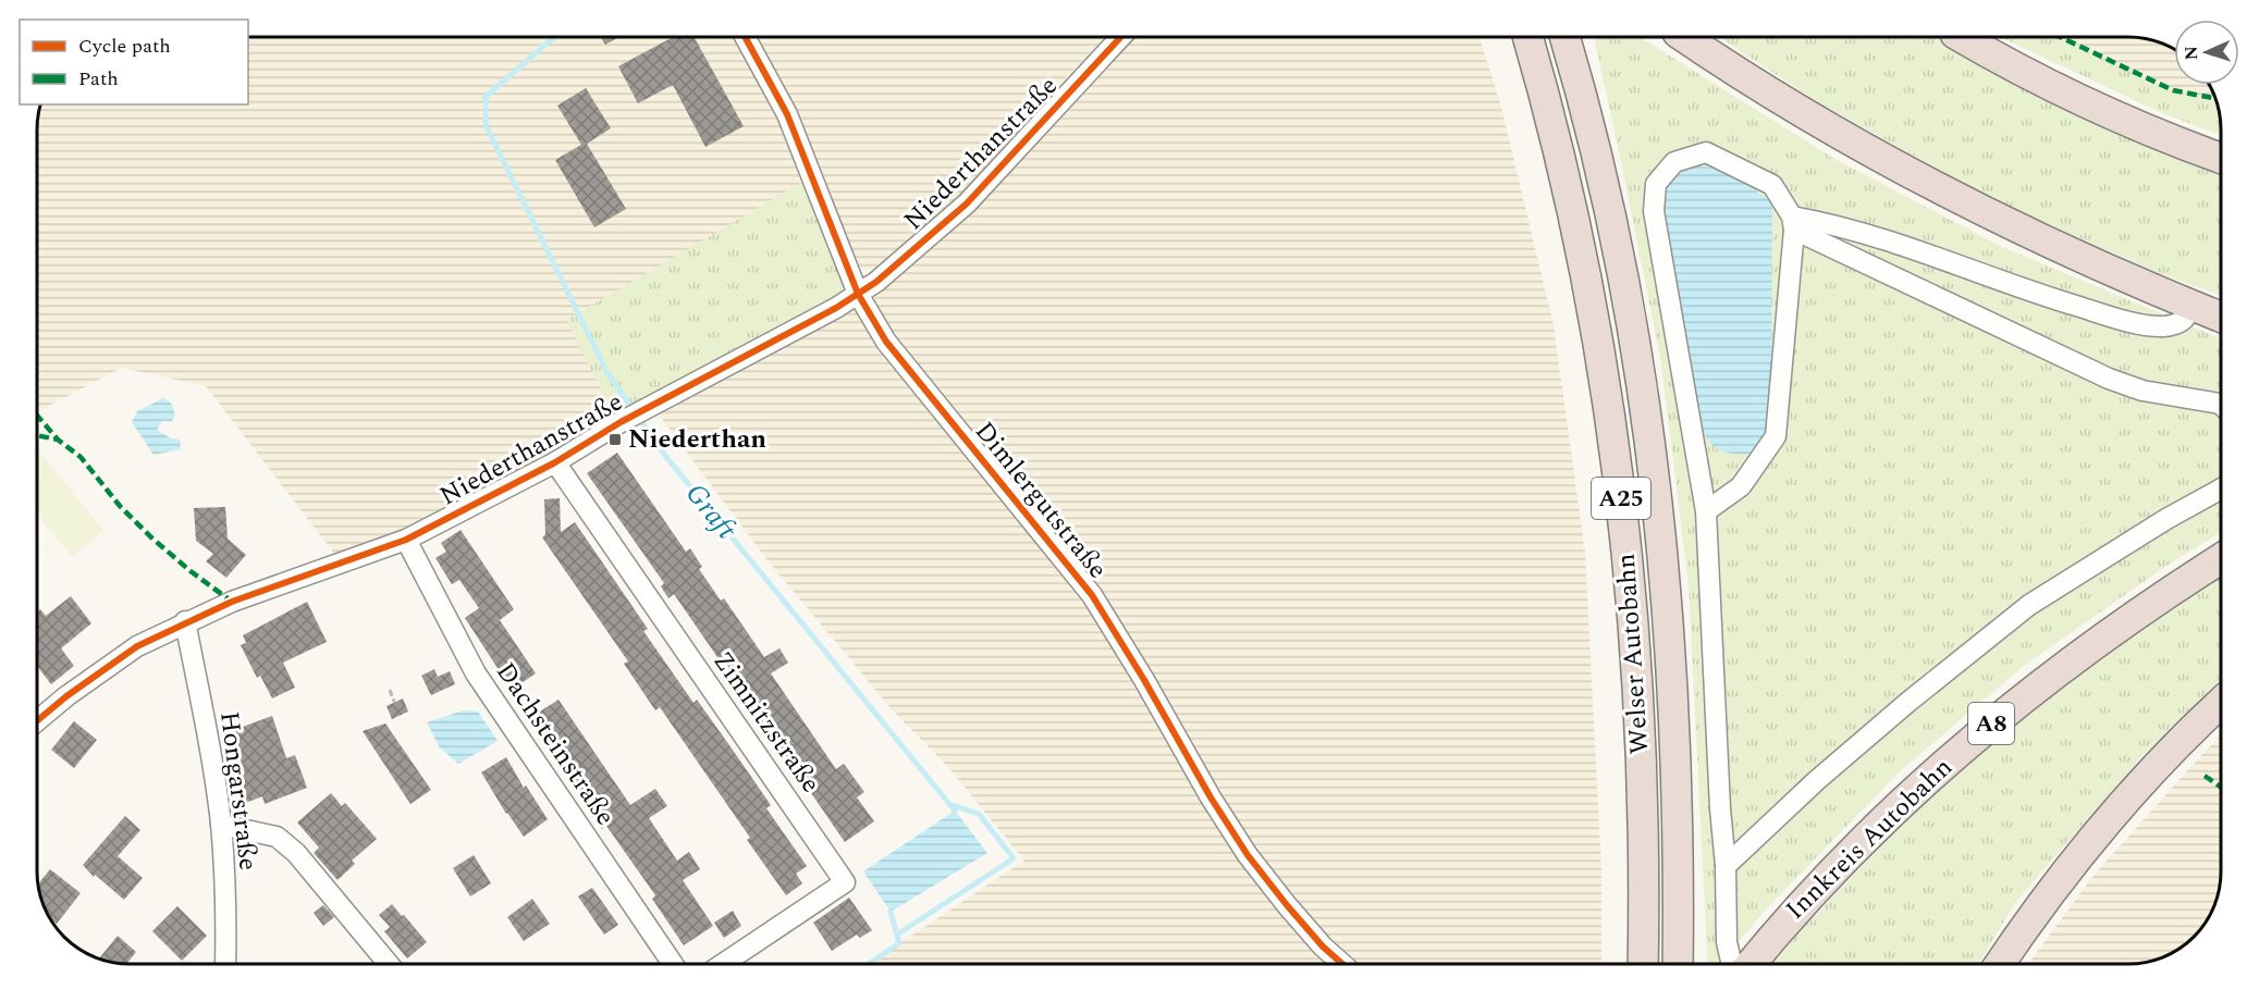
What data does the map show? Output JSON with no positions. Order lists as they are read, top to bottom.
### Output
{
  "streets": {
    "highway": [
      "A25",
      "Welser Autobahn",
      "A8",
      "Innkreis Autobahn"
    ],
    "street": [
      "Niederthanstraße",
      "Dimlergutstraße",
      "Zimnitzstraße",
      "Dachsteinstraße",
      "Hongarstraße"
    ]
  },
  "crossings": [
    ["Niederthanstraße", "Dimlergutstraße"],
    ["Niederthanstraße", "Zimnitzstraße"],
    ["Niederthanstraße", "Dachsteinstraße"],
    ["Niederthanstraße", "Hongarstraße"]
  ],
  "water": ["Graft"],
  "places": {
    "transit": ["Niederthan"]
  },
  "legend": ["Cycle path", "Path"],
  "north": "left"
}
